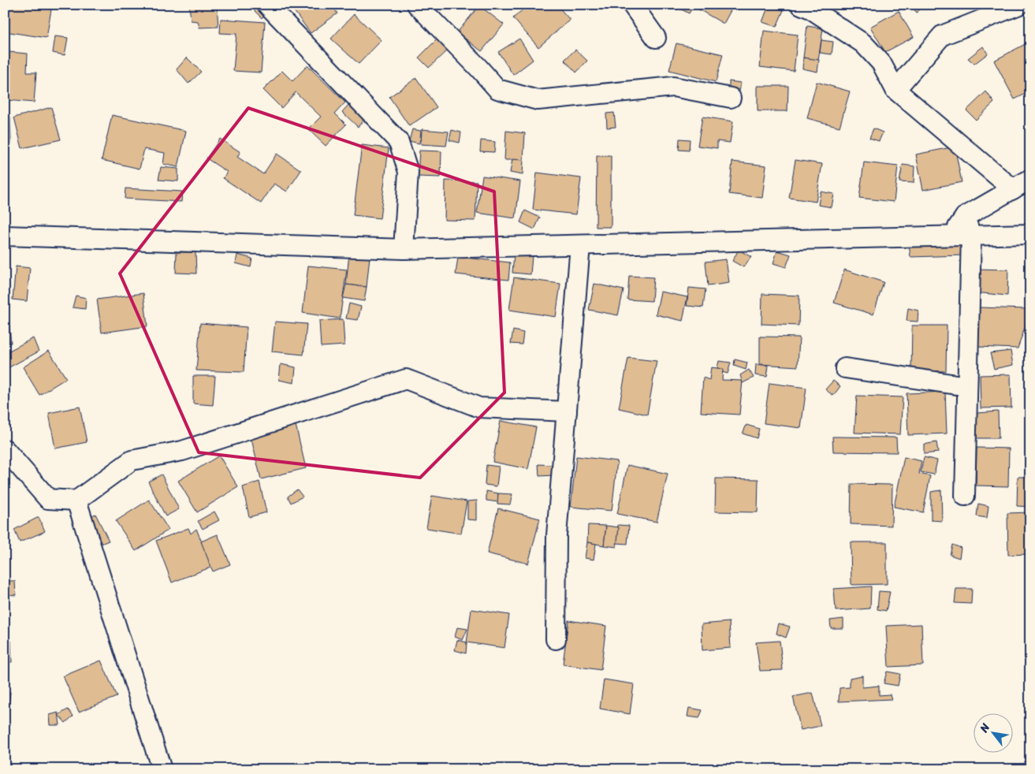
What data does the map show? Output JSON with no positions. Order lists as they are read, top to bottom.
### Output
{
  "north": "top left"
}
